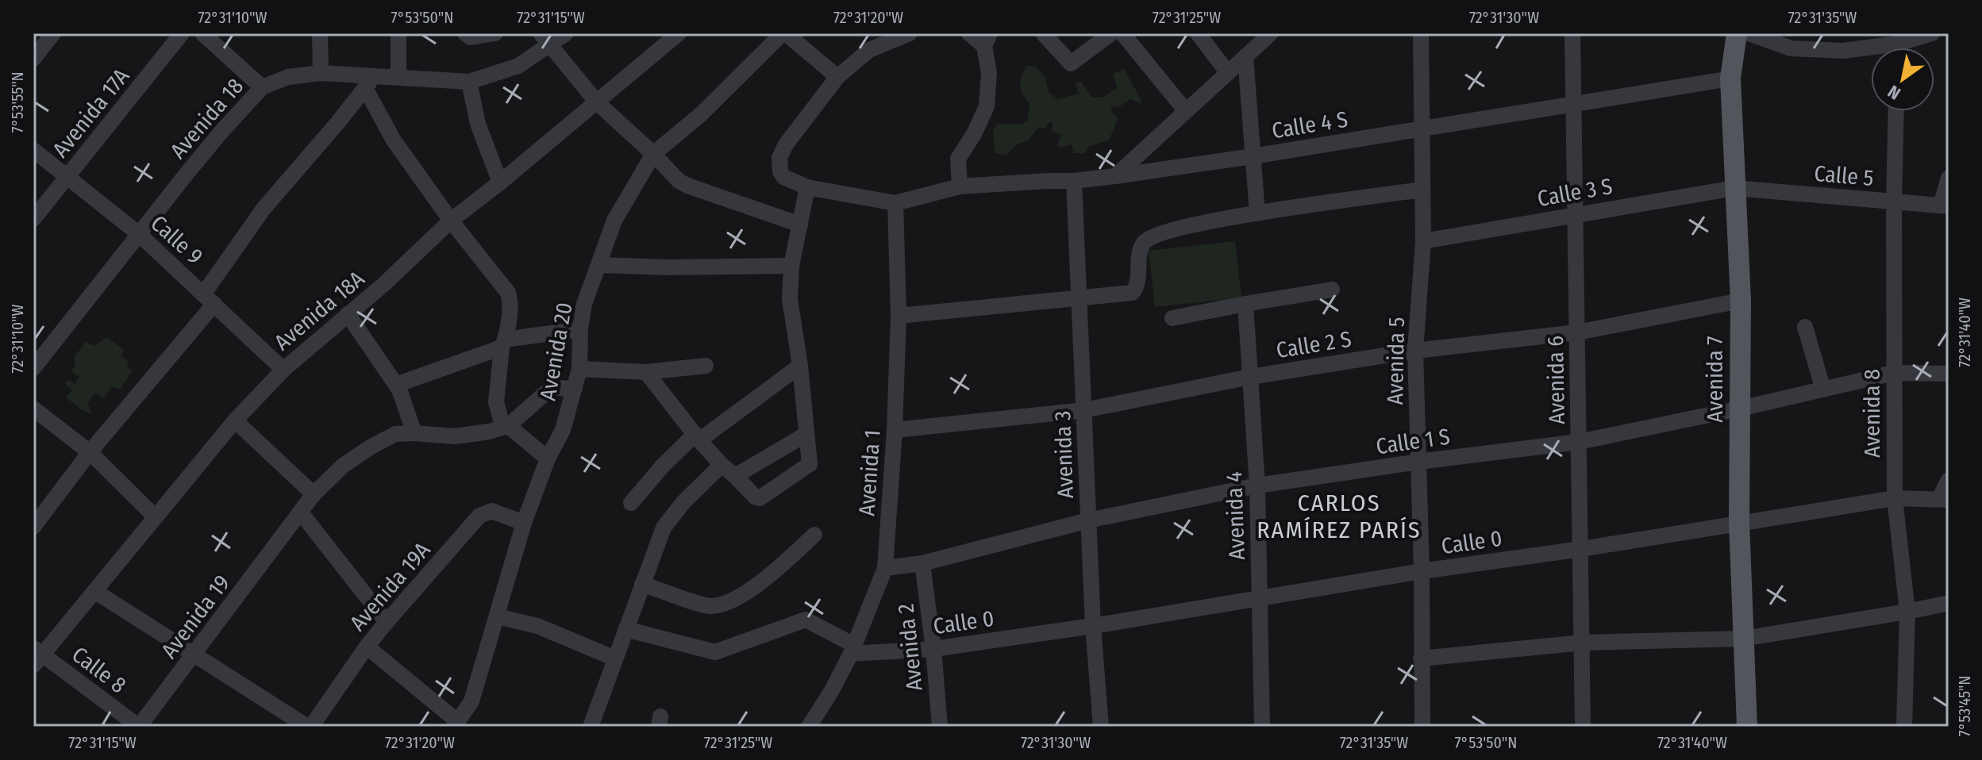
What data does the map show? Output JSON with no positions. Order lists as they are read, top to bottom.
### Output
{
  "streets": {
    "main road": ["Avenida 7"],
    "street": [
      "Avenida 17A",
      "Avenida 18",
      "Calle 4 S",
      "Calle 5",
      "Calle 3 S",
      "Calle 9",
      "Avenida 18A",
      "Calle 2 S",
      "Avenida 20",
      "Avenida 5",
      "Avenida 6",
      "Avenida 8",
      "Calle 1 S",
      "Avenida 3",
      "Avenida 1",
      "Avenida 4",
      "Calle 0",
      "Avenida 19A",
      "Avenida 19",
      "Avenida 2",
      "Calle 8"
    ]
  },
  "crossings": [
    ["Avenida 17A", "Calle 9"],
    ["Avenida 18", "Calle 9"],
    ["Calle 4 S", "Avenida 5"],
    ["Calle 4 S", "Avenida 7"],
    ["Calle 4 S", "Avenida 6"],
    ["Calle 4 S", "Avenida 3"],
    ["Calle 4 S", "Avenida 1"],
    ["Calle 5", "Calle 3 S"],
    ["Calle 5", "Avenida 7"],
    ["Calle 5", "Avenida 8"],
    ["Calle 3 S", "Avenida 5"],
    ["Calle 3 S", "Avenida 7"],
    ["Calle 3 S", "Avenida 6"],
    ["Calle 9", "Avenida 18A"],
    ["Avenida 18A", "Calle 8"],
    ["Calle 2 S", "Avenida 5"],
    ["Calle 2 S", "Avenida 7"],
    ["Calle 2 S", "Avenida 6"],
    ["Calle 2 S", "Avenida 3"],
    ["Calle 2 S", "Avenida 1"],
    ["Calle 2 S", "Avenida 4"],
    ["Avenida 20", "Avenida 19A"],
    ["Avenida 20", "Avenida 19"],
    ["Avenida 5", "Calle 1 S"],
    ["Avenida 5", "Calle 0"],
    ["Avenida 7", "Calle 1 S"],
    ["Avenida 7", "Calle 0"],
    ["Avenida 6", "Calle 1 S"],
    ["Avenida 6", "Calle 0"],
    ["Avenida 8", "Calle 1 S"],
    ["Avenida 8", "Calle 0"],
    ["Calle 1 S", "Avenida 3"],
    ["Calle 1 S", "Avenida 1"],
    ["Calle 1 S", "Avenida 4"],
    ["Calle 1 S", "Avenida 2"],
    ["Avenida 3", "Calle 0"],
    ["Avenida 1", "Calle 0"],
    ["Avenida 4", "Calle 0"],
    ["Calle 0", "Avenida 2"],
    ["Avenida 19", "Calle 8"]
  ],
  "districts": ["CARLOS RAMÍREZ PARÍS"],
  "north": "bottom left",
  "coordinates": [
    "72°31'10\"W",
    "7°53'50\"N",
    "72°31'15\"W",
    "72°31'20\"W",
    "72°31'25\"W",
    "72°31'30\"W",
    "72°31'35\"W",
    "7°53'55\"N",
    "72°31'40\"W",
    "7°53'45\"N"
  ]
}
